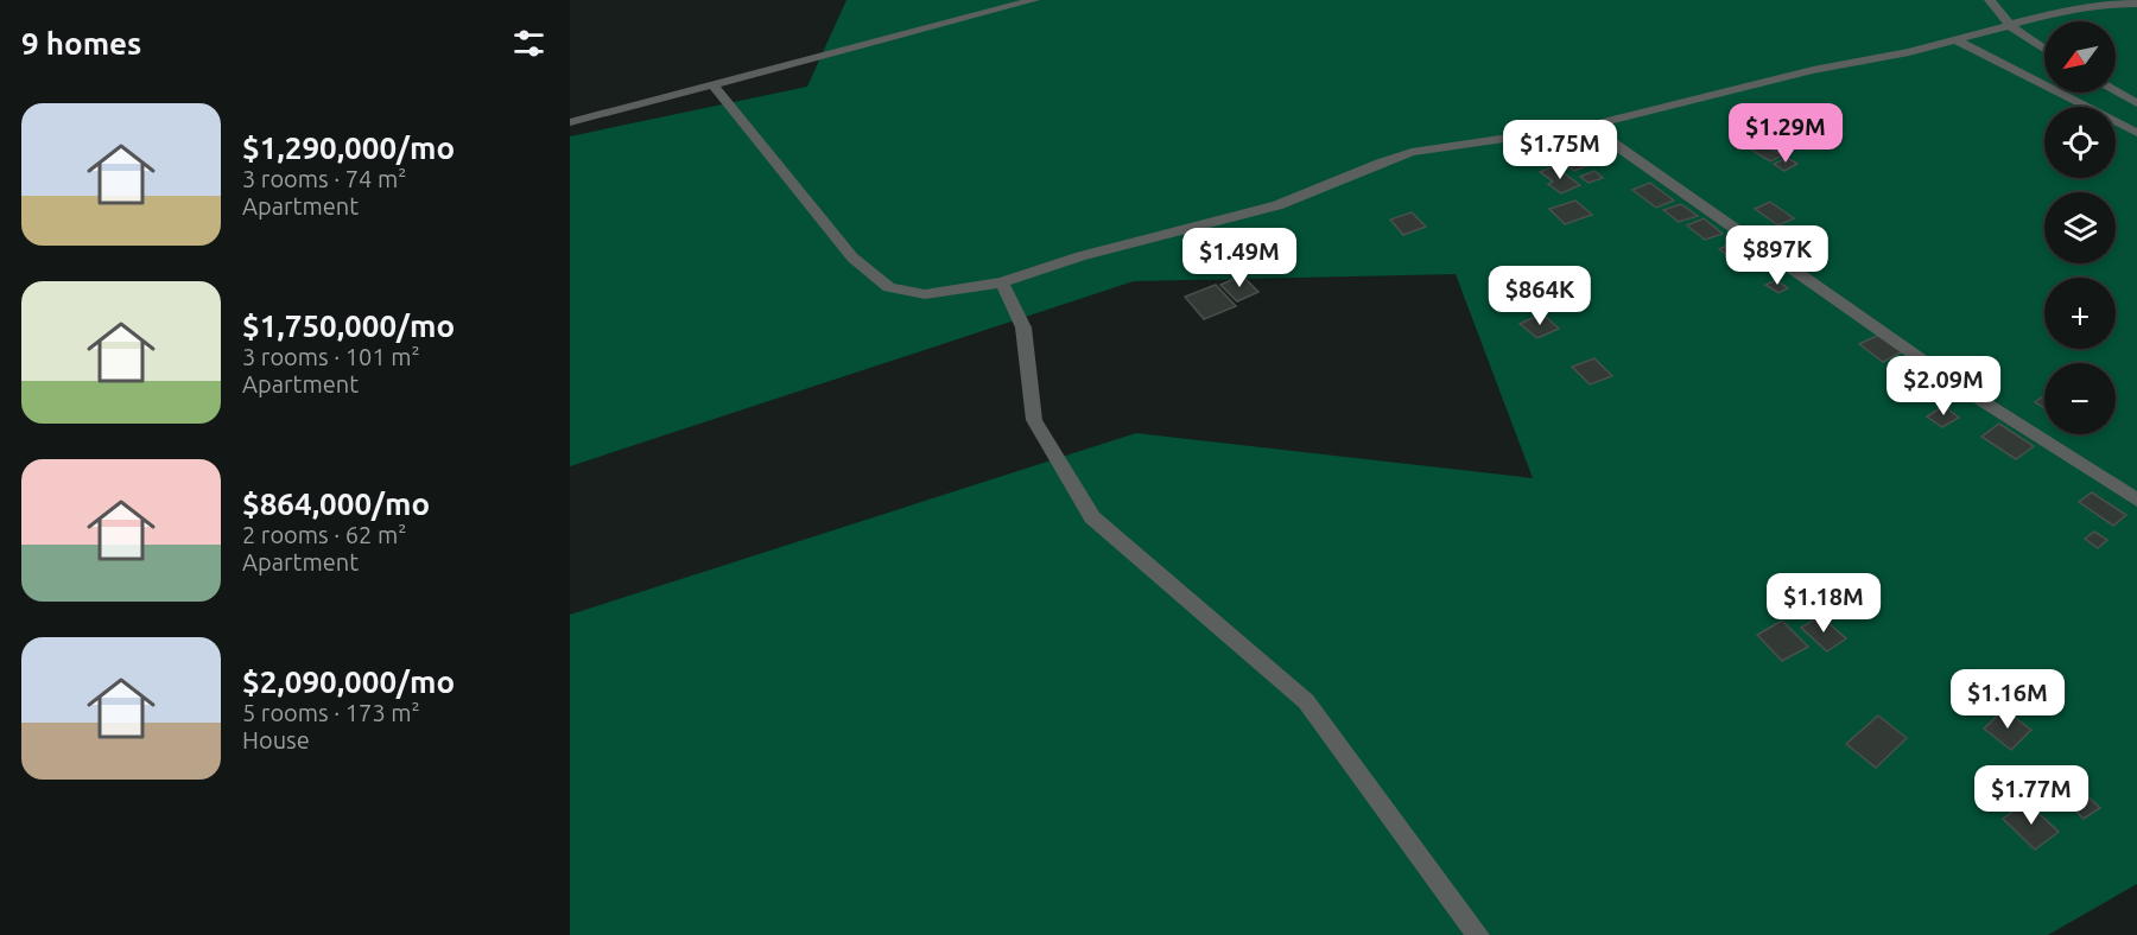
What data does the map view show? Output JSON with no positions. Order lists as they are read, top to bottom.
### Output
{
  "north": "bottom left",
  "page": {
    "heading": "9 homes",
    "map_buttons": ["+", "−"],
    "list": [
      {
        "name": "$1,290,000/mo",
        "note": "3 rooms · 74 m² · Apartment"
      },
      {
        "name": "$1,750,000/mo",
        "note": "3 rooms · 101 m² · Apartment"
      },
      {
        "name": "$864,000/mo",
        "note": "2 rooms · 62 m² · Apartment"
      },
      {
        "name": "$2,090,000/mo",
        "note": "5 rooms · 173 m² · House"
      }
    ],
    "price": [
      "$1.29M",
      "$1.75M",
      "$897K",
      "$1.49M",
      "$864K",
      "$2.09M",
      "$1.18M",
      "$1.16M",
      "$1.77M"
    ]
  }
}
